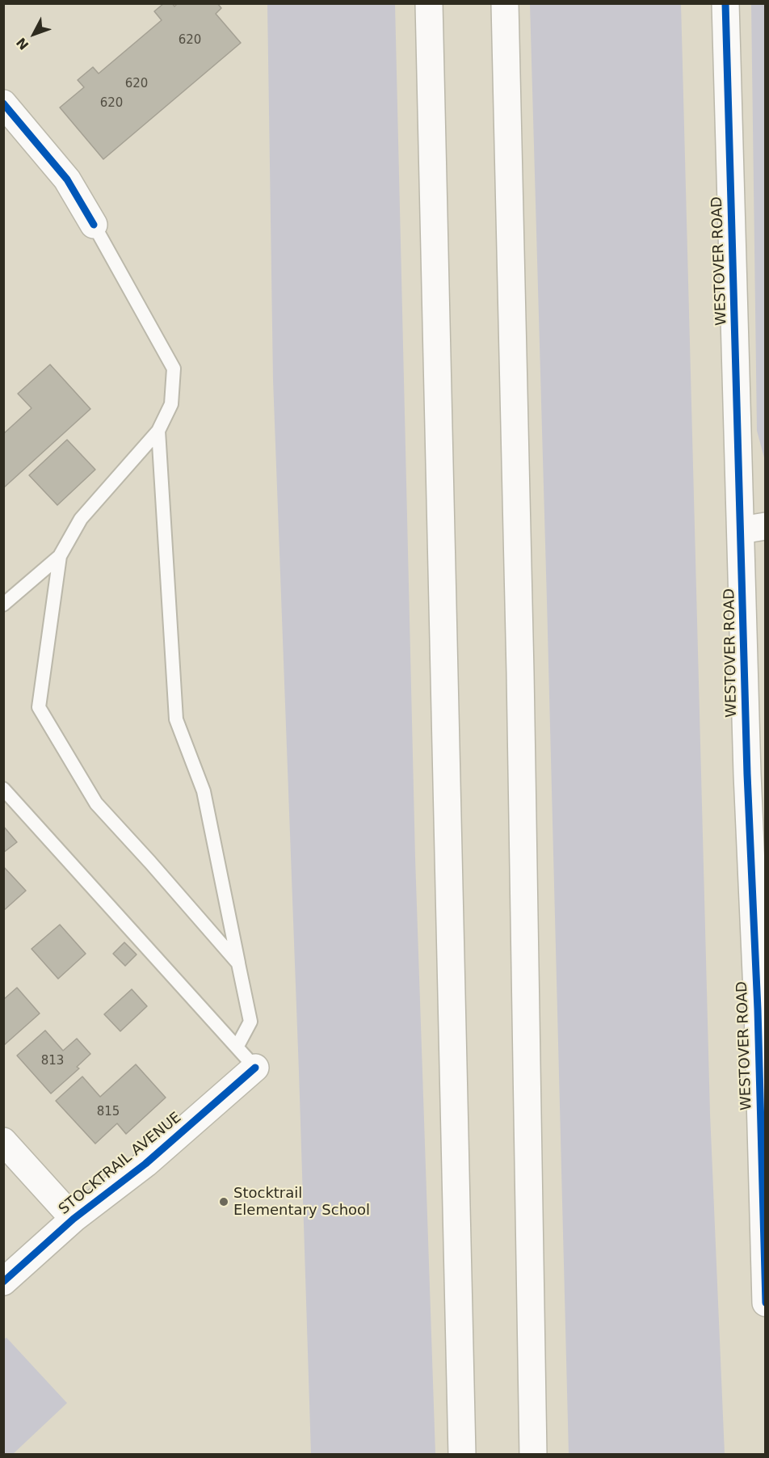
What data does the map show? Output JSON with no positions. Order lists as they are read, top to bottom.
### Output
{
  "streets": {
    "main road": ["WESTOVER ROAD", "STOCKTRAIL AVENUE"]
  },
  "places": ["Stocktrail Elementary School"],
  "house_numbers": [
    "620",
    "620",
    "620",
    "813",
    "815"
  ],
  "north": "bottom left"
}
